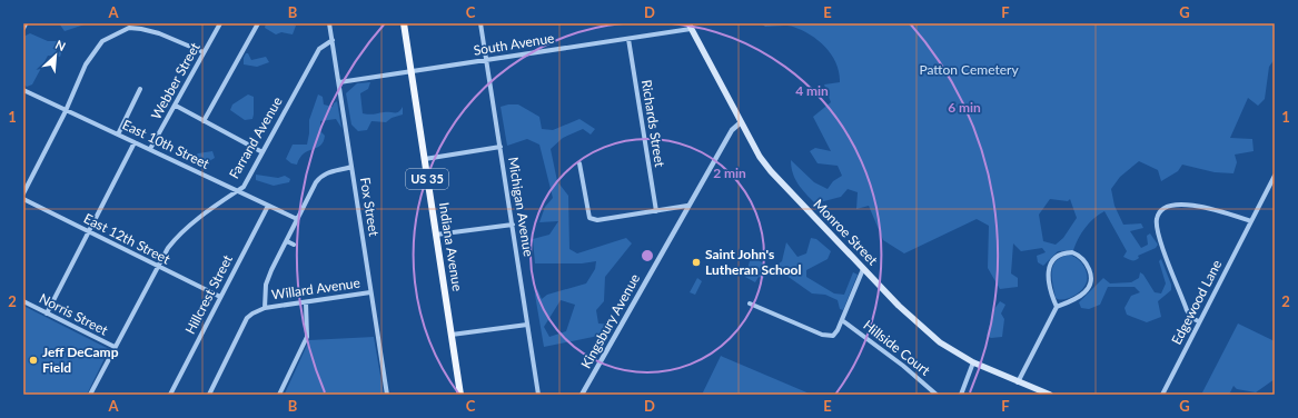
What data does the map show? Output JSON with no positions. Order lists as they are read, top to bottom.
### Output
{
  "streets": {
    "main road": ["US 35", "Monroe Street", "Indiana Avenue"],
    "street": [
      "South Avenue",
      "Webber Street",
      "Richards Street",
      "Farrand Avenue",
      "East 10th Street",
      "Fox Street",
      "Michigan Avenue",
      "East 12th Street",
      "Willard Avenue",
      "Hillcrest Street",
      "Edgewood Lane",
      "Norris Street",
      "Kingsbury Avenue",
      "Hillside Court"
    ]
  },
  "crossings": [
    ["South Avenue", "Richards Street"],
    ["South Avenue", "Fox Street"],
    ["South Avenue", "Michigan Avenue"],
    ["South Avenue", "Monroe Street"],
    ["South Avenue", "Indiana Avenue"],
    ["Webber Street", "East 10th Street"],
    ["Farrand Avenue", "East 10th Street"],
    ["Farrand Avenue", "Fox Street"],
    ["Farrand Avenue", "East 12th Street"],
    ["Farrand Avenue", "Norris Street"],
    ["East 10th Street", "Hillcrest Street"],
    ["Fox Street", "Willard Avenue"],
    ["Monroe Street", "Kingsbury Avenue"],
    ["East 12th Street", "Hillcrest Street"]
  ],
  "parks": ["Patton Cemetery"],
  "places": ["Saint John's Lutheran School", "Jeff DeCamp Field"],
  "north": "top right",
  "grid": {
    "columns": [
      "A",
      "B",
      "C",
      "D",
      "E",
      "F",
      "G"
    ],
    "rows": ["1", "2"]
  },
  "rings": ["4 min", "6 min", "2 min"]
}
